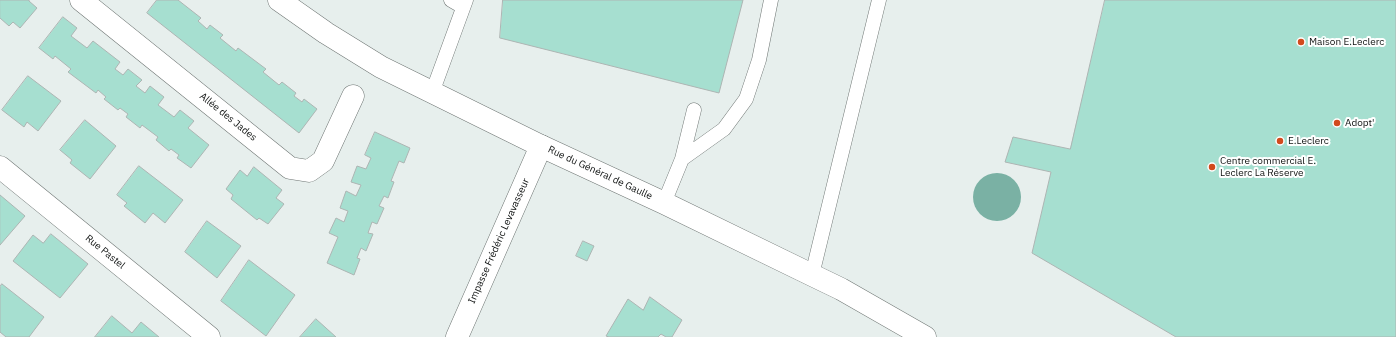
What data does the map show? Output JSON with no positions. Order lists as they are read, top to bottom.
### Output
{
  "streets": {
    "street": [
      "Allée des Jades",
      "Rue du Général de Gaulle",
      "Impasse Frédéric Levavasseur",
      "Rue Pastel"
    ]
  },
  "crossings": [
    ["Rue du Général de Gaulle", "Impasse Frédéric Levavasseur"]
  ],
  "places": [
    "Maison E.Leclerc",
    "Adopt'",
    "E.Leclerc",
    "Centre commercial E. Leclerc La Réserve"
  ]
}
